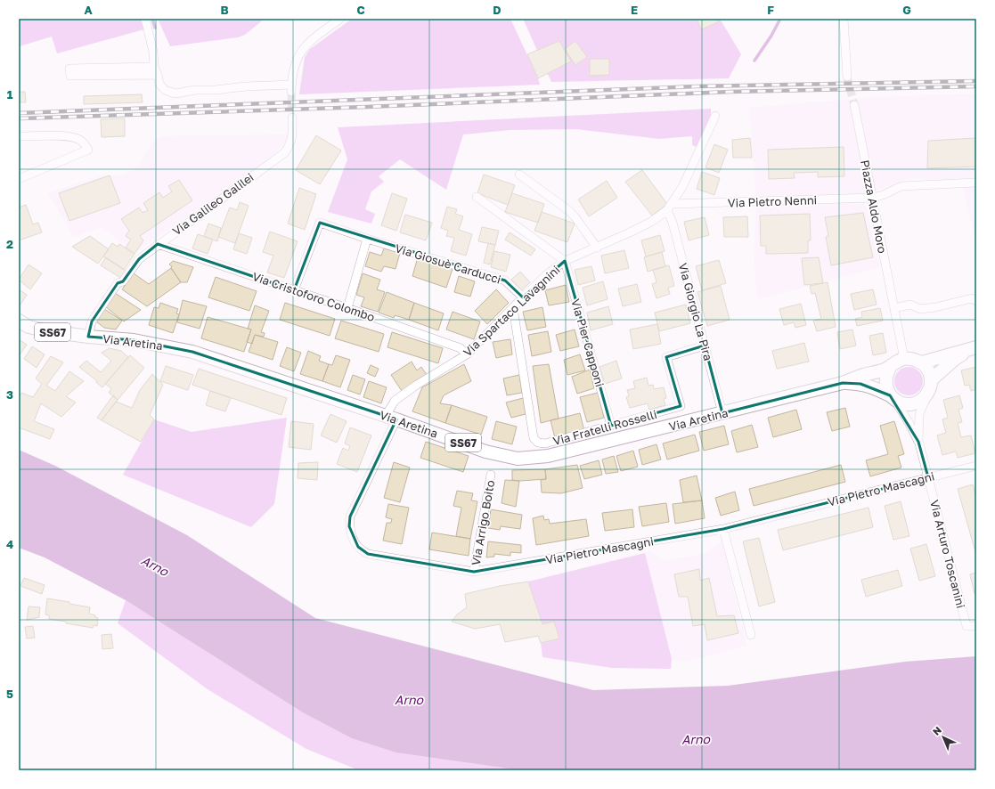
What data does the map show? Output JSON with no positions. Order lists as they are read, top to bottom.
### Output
{
  "streets": {
    "main road": ["SS67", "Via Aretina"],
    "street": [
      "Via Pietro Nenni",
      "Via Galileo Galilei",
      "Piazza Aldo Moro",
      "Via Giosuè Carducci",
      "Via Cristoforo Colombo",
      "Via Spartaco Lavagnini",
      "Via Giorgio La Pira",
      "Via Pier Capponi",
      "Via Fratelli Rosselli",
      "Via Pietro Mascagni",
      "Via Arrigo Boito",
      "Via Arturo Toscanini"
    ]
  },
  "crossings": [
    ["Via Pietro Nenni", "Piazza Aldo Moro"],
    ["Via Pietro Nenni", "Via Spartaco Lavagnini"],
    ["Via Pietro Nenni", "Via Giorgio La Pira"],
    ["Via Galileo Galilei", "Via Cristoforo Colombo"],
    ["Via Galileo Galilei", "Via Aretina"],
    ["Piazza Aldo Moro", "Via Aretina"],
    ["Piazza Aldo Moro", "Via Arturo Toscanini"],
    ["Via Giosuè Carducci", "Via Cristoforo Colombo"],
    ["Via Giosuè Carducci", "Via Spartaco Lavagnini"],
    ["Via Cristoforo Colombo", "Via Spartaco Lavagnini"],
    ["Via Spartaco Lavagnini", "Via Giorgio La Pira"],
    ["Via Spartaco Lavagnini", "Via Aretina"],
    ["Via Spartaco Lavagnini", "Via Pier Capponi"],
    ["Via Spartaco Lavagnini", "Via Fratelli Rosselli"],
    ["Via Spartaco Lavagnini", "Via Pietro Mascagni"],
    ["Via Giorgio La Pira", "Via Aretina"],
    ["Via Giorgio La Pira", "Via Fratelli Rosselli"],
    ["Via Aretina", "Via Pietro Mascagni"],
    ["Via Aretina", "Via Arturo Toscanini"],
    ["Via Pier Capponi", "Via Fratelli Rosselli"],
    ["Via Pietro Mascagni", "Via Arrigo Boito"],
    ["Via Pietro Mascagni", "Via Arturo Toscanini"]
  ],
  "water": ["Arno"],
  "north": "top left",
  "grid": {
    "columns": [
      "A",
      "B",
      "C",
      "D",
      "E",
      "F",
      "G"
    ],
    "rows": [
      "1",
      "2",
      "3",
      "4",
      "5"
    ]
  }
}
